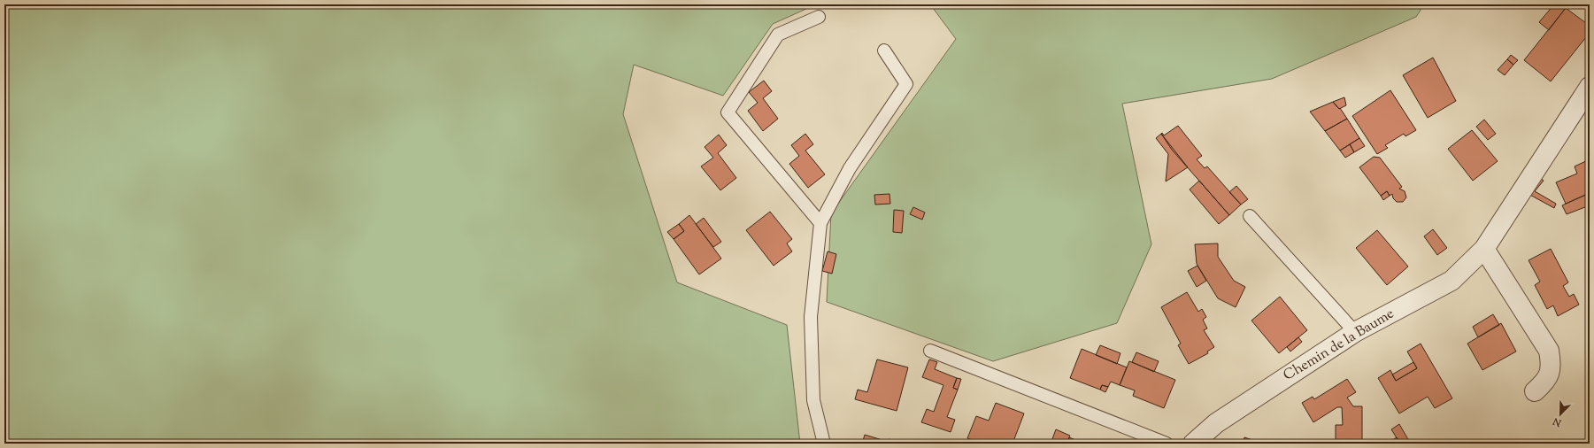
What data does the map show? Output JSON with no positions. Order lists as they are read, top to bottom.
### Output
{
  "streets": {
    "street": ["Chemin de la Baume"]
  },
  "north": "bottom left"
}
